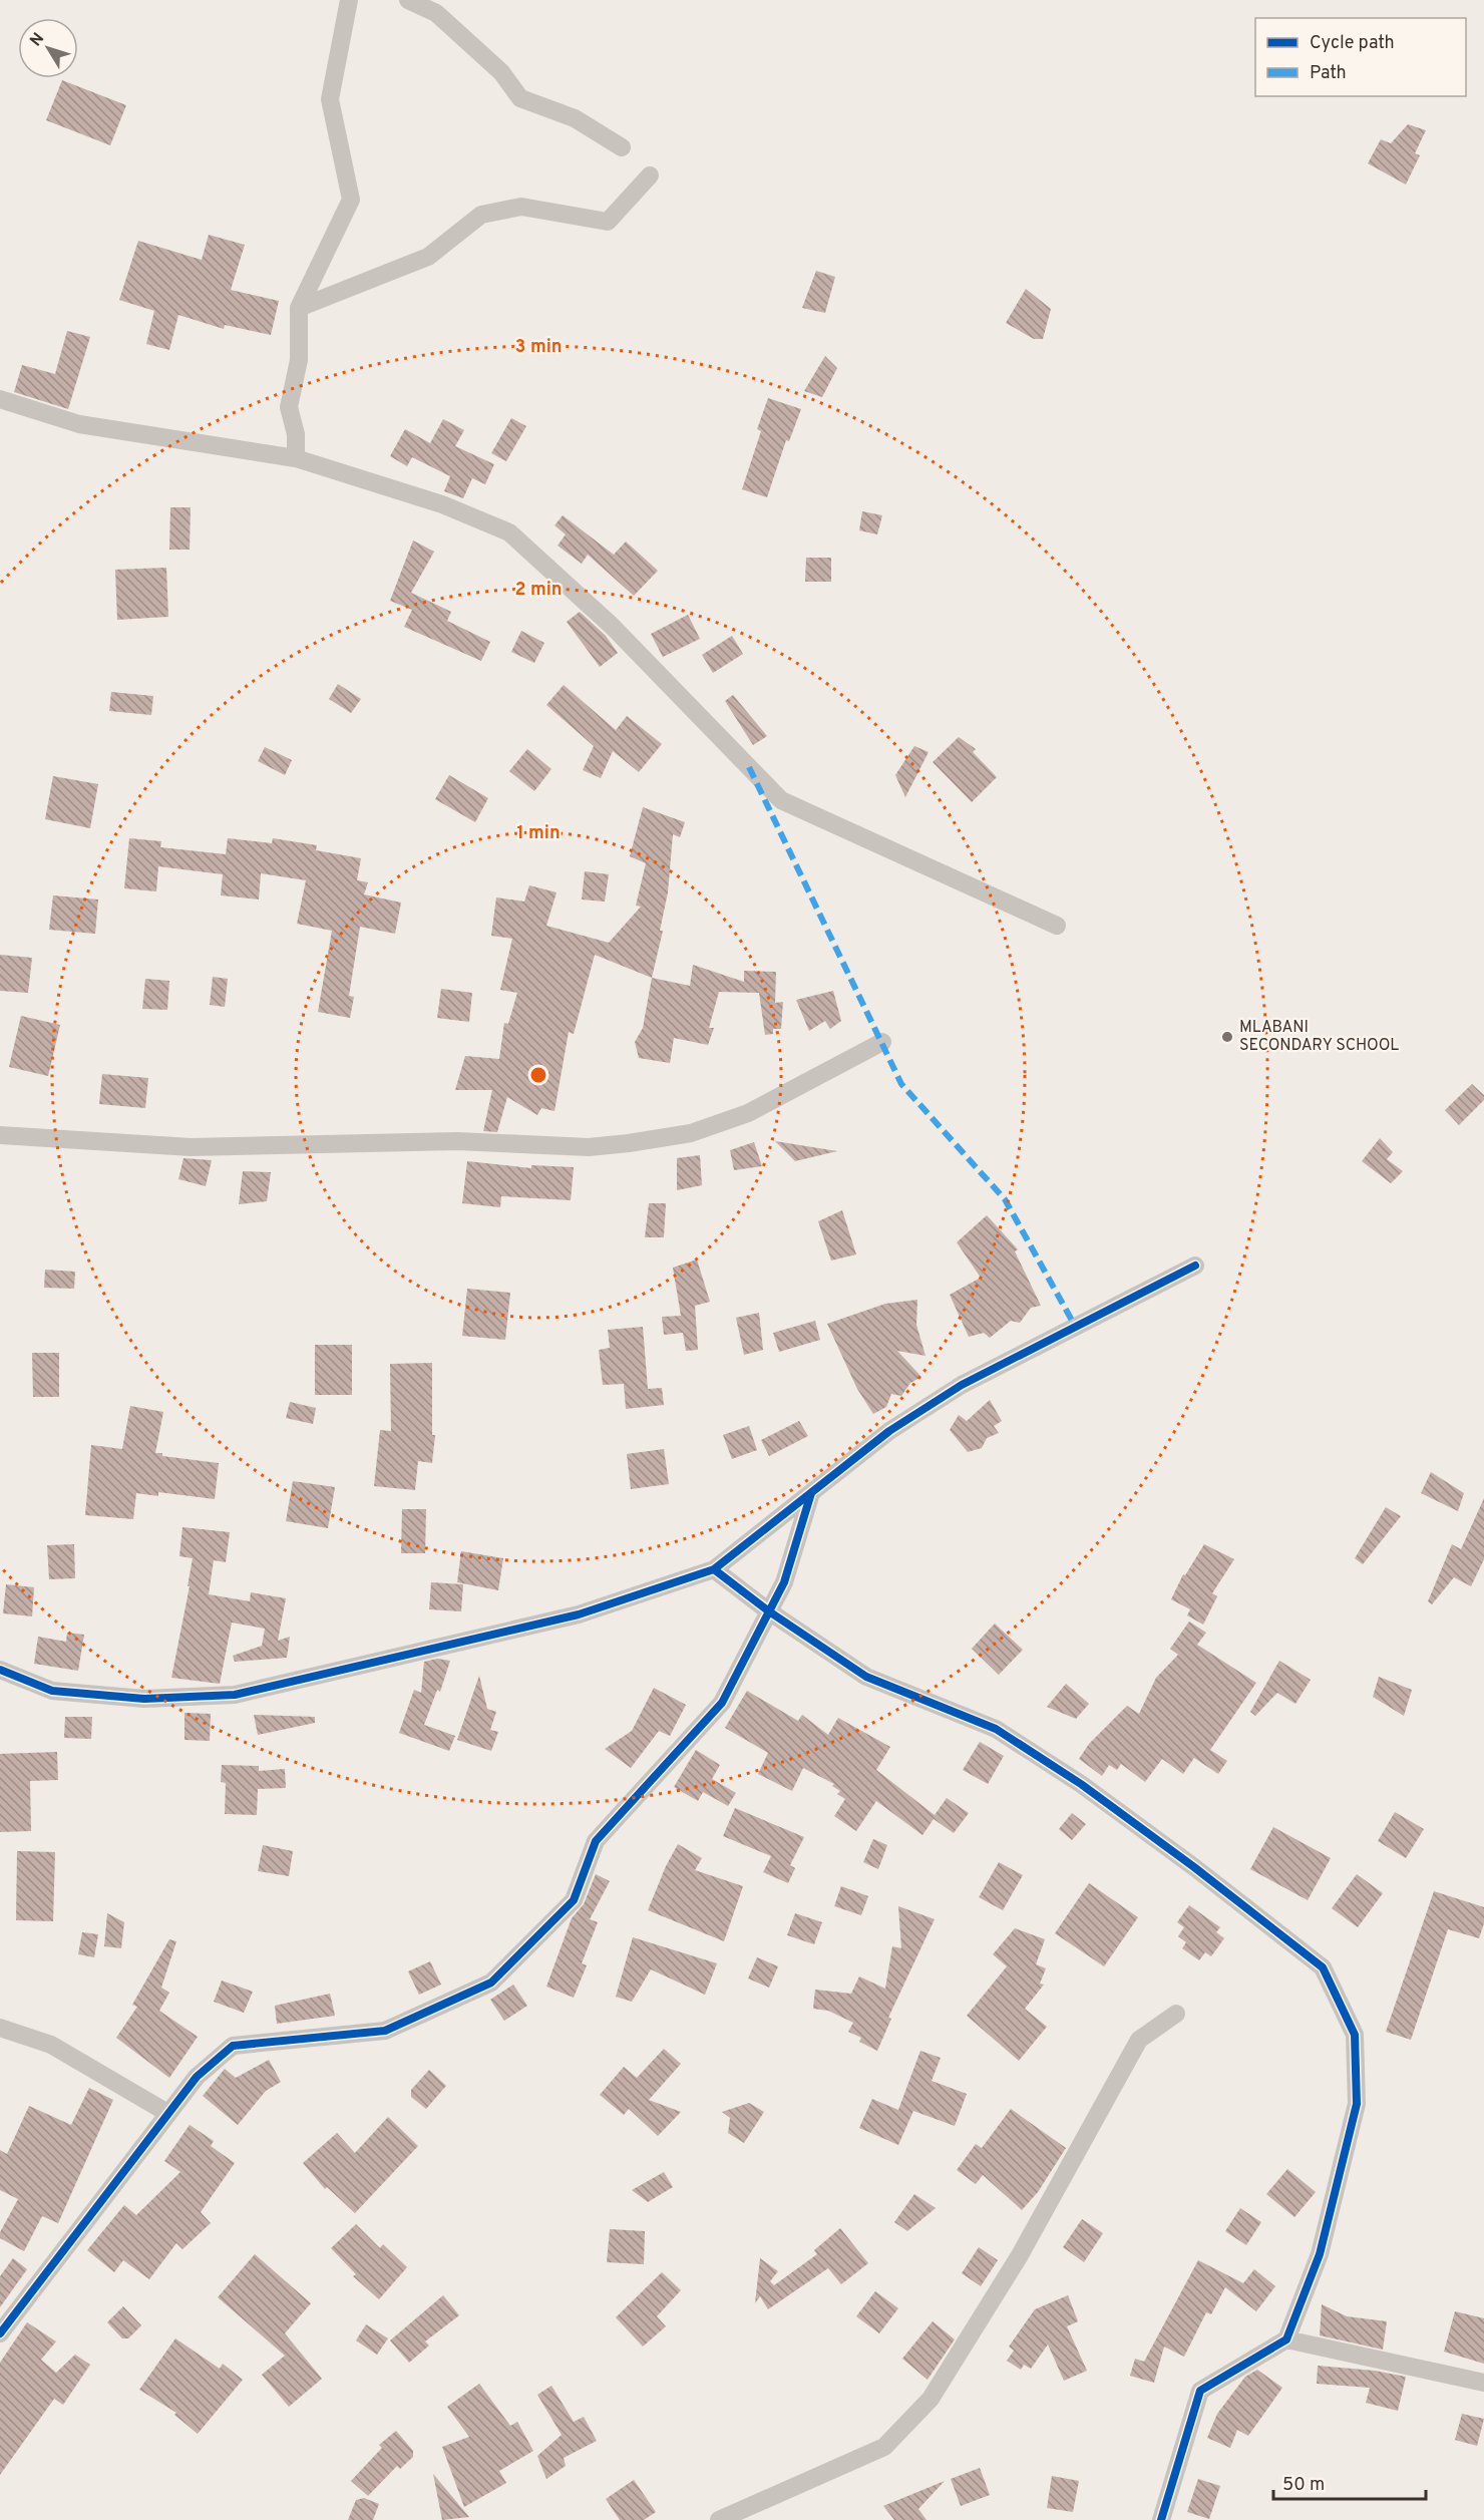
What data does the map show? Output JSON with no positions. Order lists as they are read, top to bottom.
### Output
{
  "places": ["MLABANI SECONDARY SCHOOL"],
  "legend": ["Cycle path", "Path"],
  "scale_bar": "50 m",
  "north": "top left",
  "rings": ["3 min", "2 min", "1 min"]
}
